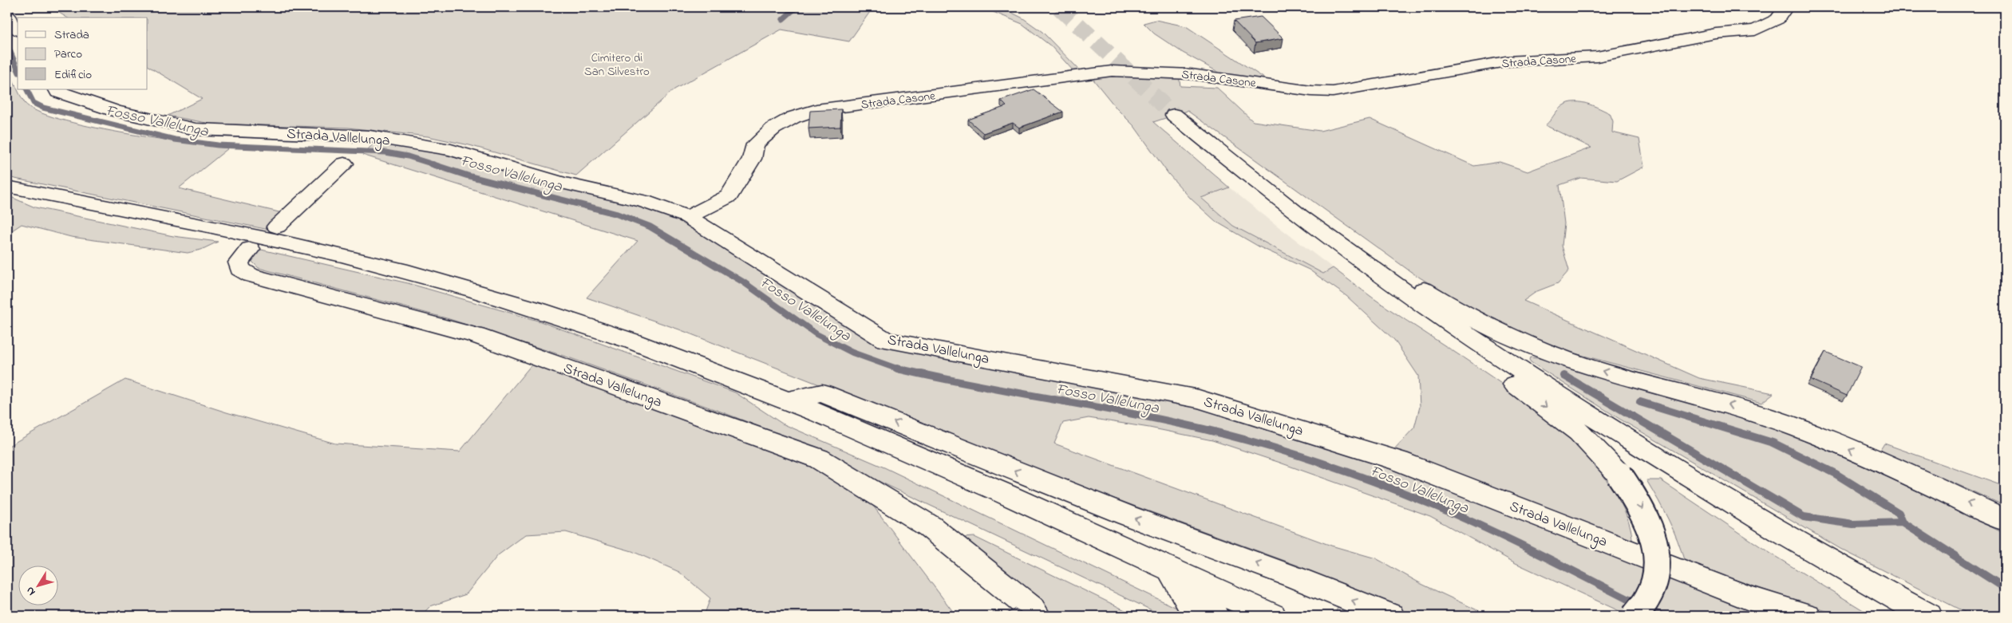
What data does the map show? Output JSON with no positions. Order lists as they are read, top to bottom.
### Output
{
  "streets": {
    "main road": ["Strada Casone", "Strada Vallelunga"]
  },
  "crossings": [
    ["Strada Casone", "Strada Vallelunga"]
  ],
  "water": ["Fosso Vallelunga"],
  "parks": ["Cimitero di San Silvestro"],
  "legend": ["Strada", "Parco", "Edificio"],
  "north": "bottom left"
}
